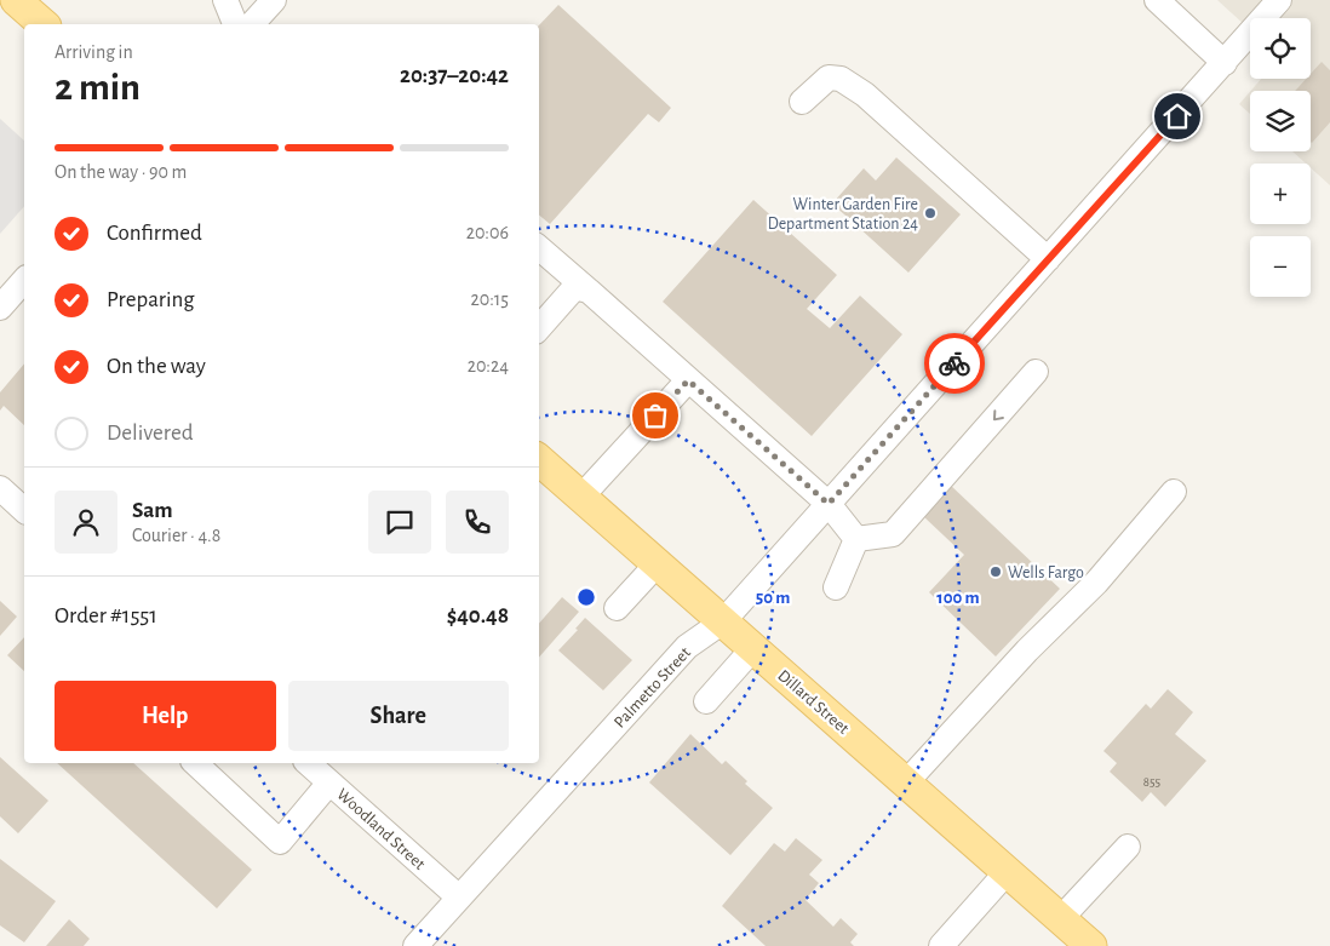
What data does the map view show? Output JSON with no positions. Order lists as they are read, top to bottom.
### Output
{
  "streets": {
    "main road": ["Dillard Street"],
    "street": ["Palmetto Street", "Woodland Street"]
  },
  "crossings": [
    ["Palmetto Street", "Dillard Street"],
    ["Palmetto Street", "Woodland Street"]
  ],
  "places": ["Winter Garden Fire Department Station 24", "Wells Fargo"],
  "house_numbers": ["855"],
  "page": {
    "map_buttons": ["+", "−"],
    "heading": ["2 min", "Arriving in", "20:37–20:42"],
    "panel": [
      "Sam",
      "Courier · 4.8",
      "Order #1551",
      "$40.48"
    ],
    "bar": "On the way · 90 m",
    "list": [
      ["Confirmed", "20:06"],
      ["Preparing", "20:15"],
      ["On the way", "20:24"],
      "Delivered"
    ],
    "buttons": ["Help", "Share"]
  },
  "rings": ["50 m", "100 m"]
}
